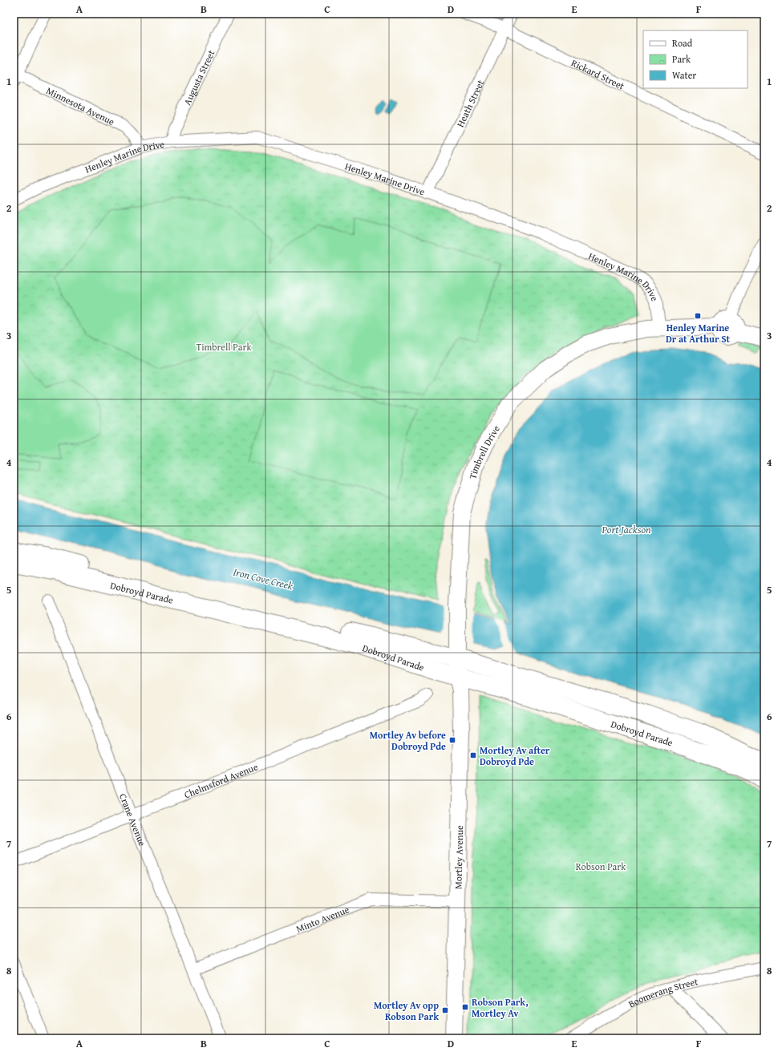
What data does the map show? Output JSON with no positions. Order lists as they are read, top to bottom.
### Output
{
  "streets": {
    "highway": ["Dobroyd Parade"],
    "main road": ["Timbrell Drive", "Mortley Avenue"],
    "street": [
      "Rickard Street",
      "Augusta Street",
      "Heath Street",
      "Minnesota Avenue",
      "Henley Marine Drive",
      "Chelmsford Avenue",
      "Crane Avenue",
      "Minto Avenue",
      "Boomerang Street"
    ]
  },
  "crossings": [
    ["Rickard Street", "Heath Street"],
    ["Augusta Street", "Henley Marine Drive"],
    ["Heath Street", "Henley Marine Drive"],
    ["Minnesota Avenue", "Henley Marine Drive"],
    ["Henley Marine Drive", "Timbrell Drive"],
    ["Timbrell Drive", "Dobroyd Parade"],
    ["Timbrell Drive", "Mortley Avenue"],
    ["Dobroyd Parade", "Mortley Avenue"],
    ["Chelmsford Avenue", "Crane Avenue"],
    ["Crane Avenue", "Minto Avenue"],
    ["Mortley Avenue", "Minto Avenue"]
  ],
  "water": ["Port Jackson", "Iron Cove Creek"],
  "parks": ["Timbrell Park", "Robson Park"],
  "places": {
    "transit": [
      "Henley Marine Dr at Arthur St",
      "Mortley Av before Dobroyd Pde",
      "Mortley Av after Dobroyd Pde",
      "Robson Park, Mortley Av",
      "Mortley Av opp Robson Park"
    ]
  },
  "legend": ["Road", "Park", "Water"],
  "grid": {
    "columns": [
      "A",
      "B",
      "C",
      "D",
      "E",
      "F"
    ],
    "rows": [
      "1",
      "2",
      "3",
      "4",
      "5",
      "6",
      "7",
      "8"
    ]
  }
}
